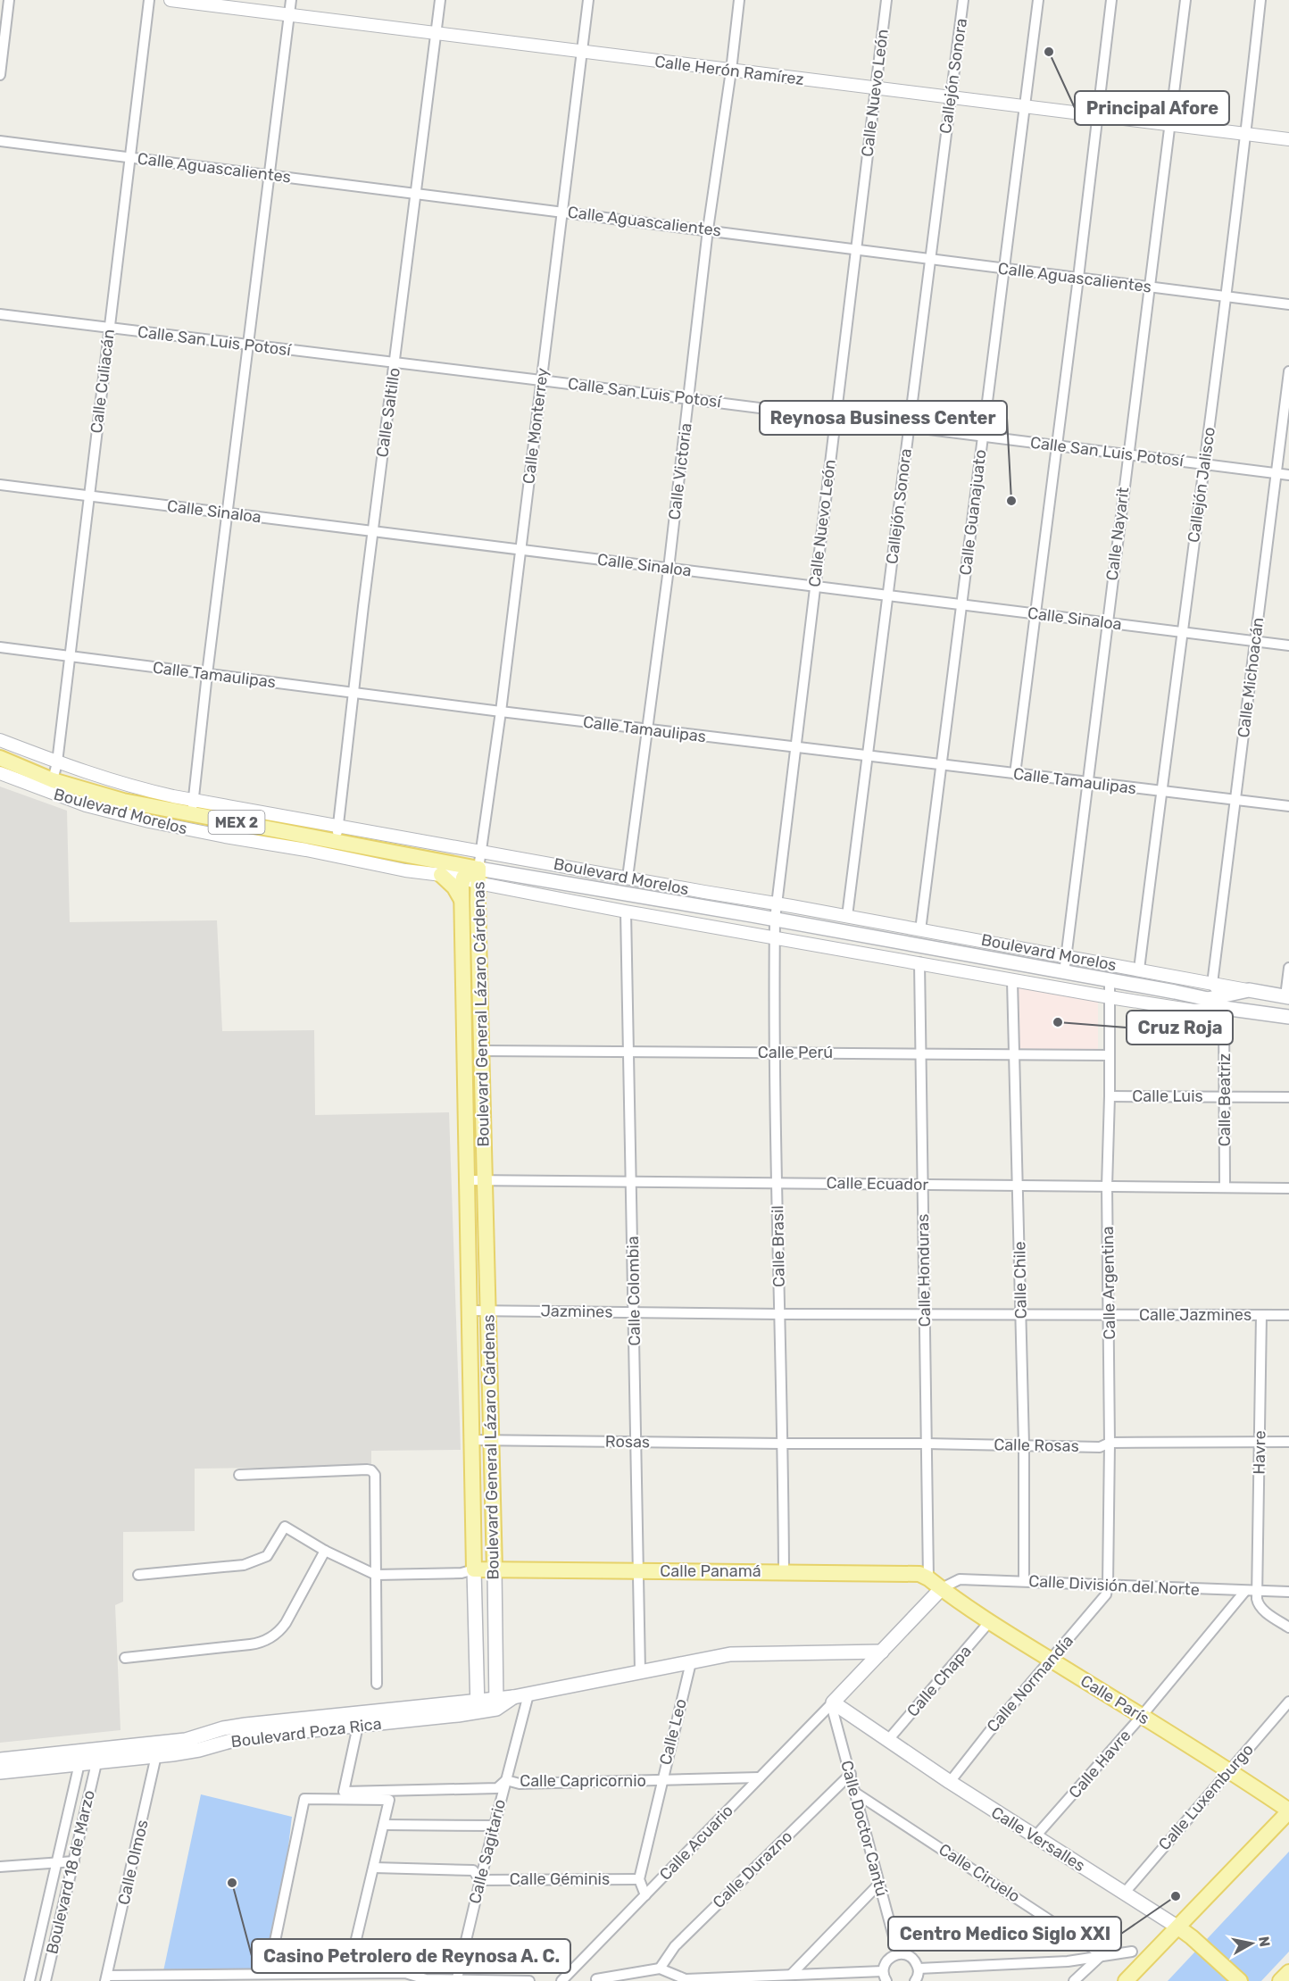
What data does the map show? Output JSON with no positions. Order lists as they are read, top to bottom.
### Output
{
  "streets": {
    "main road": [
      "Boulevard Morelos",
      "MEX 2",
      "Boulevard General Lázaro Cárdenas",
      "Calle Panamá",
      "Calle París",
      "Boulevard Poza Rica",
      "Calle Versalles",
      "Calle Acuario"
    ],
    "street": [
      "Calle Herón Ramírez",
      "Callejón Sonora",
      "Calle Nuevo León",
      "Calle Aguascalientes",
      "Calle San Luis Potosí",
      "Calle Culiacán",
      "Calle Saltillo",
      "Calle Monterrey",
      "Calle Victoria",
      "Callejón Jalisco",
      "Calle Sinaloa",
      "Calle Guanajuato",
      "Calle Nayarit",
      "Calle Tamaulipas",
      "Calle Michoacán",
      "Calle Perú",
      "Calle Luis",
      "Calle Beatriz",
      "Calle Ecuador",
      "Calle Brasil",
      "Calle Honduras",
      "Calle Chile",
      "Calle Argentina",
      "Calle Colombia",
      "Jazmines",
      "Calle Jazmines",
      "Rosas",
      "Calle Rosas",
      "Havre",
      "Calle División del Norte",
      "Calle Chapa",
      "Calle Normandía",
      "Calle Leo",
      "Calle Havre",
      "Calle Capricornio",
      "Calle Luxemburgo",
      "Calle Doctor Cantú",
      "Calle Sagitario",
      "Calle Olmos",
      "Calle Durazno",
      "Boulevard 18 de Marzo",
      "Calle Ciruelo",
      "Calle Géminis"
    ]
  },
  "crossings": [
    ["Calle Herón Ramírez", "Callejón Sonora"],
    ["Calle Herón Ramírez", "Calle Nuevo León"],
    ["Calle Herón Ramírez", "Calle Saltillo"],
    ["Calle Herón Ramírez", "Calle Monterrey"],
    ["Calle Herón Ramírez", "Calle Victoria"],
    ["Calle Herón Ramírez", "Callejón Jalisco"],
    ["Calle Herón Ramírez", "Calle Guanajuato"],
    ["Calle Herón Ramírez", "Calle Nayarit"],
    ["Callejón Sonora", "Calle Aguascalientes"],
    ["Callejón Sonora", "Calle San Luis Potosí"],
    ["Callejón Sonora", "Calle Sinaloa"],
    ["Callejón Sonora", "Calle Tamaulipas"],
    ["Callejón Sonora", "Boulevard Morelos"],
    ["Calle Nuevo León", "Calle Aguascalientes"],
    ["Calle Nuevo León", "Calle San Luis Potosí"],
    ["Calle Nuevo León", "Calle Sinaloa"],
    ["Calle Nuevo León", "Calle Tamaulipas"],
    ["Calle Nuevo León", "Boulevard Morelos"],
    ["Calle Nuevo León", "Calle Brasil"],
    ["Calle Aguascalientes", "Calle Culiacán"],
    ["Calle Aguascalientes", "Calle Saltillo"],
    ["Calle Aguascalientes", "Calle Monterrey"],
    ["Calle Aguascalientes", "Calle Victoria"],
    ["Calle Aguascalientes", "Callejón Jalisco"],
    ["Calle Aguascalientes", "Calle Guanajuato"],
    ["Calle Aguascalientes", "Calle Nayarit"],
    ["Calle San Luis Potosí", "Calle Culiacán"],
    ["Calle San Luis Potosí", "Calle Saltillo"],
    ["Calle San Luis Potosí", "Calle Monterrey"],
    ["Calle San Luis Potosí", "Calle Victoria"],
    ["Calle San Luis Potosí", "Callejón Jalisco"],
    ["Calle San Luis Potosí", "Calle Guanajuato"],
    ["Calle San Luis Potosí", "Calle Nayarit"],
    ["Calle San Luis Potosí", "Calle Michoacán"],
    ["Calle Culiacán", "Calle Sinaloa"],
    ["Calle Culiacán", "Calle Tamaulipas"],
    ["Calle Culiacán", "Boulevard Morelos"],
    ["Calle Saltillo", "Calle Sinaloa"],
    ["Calle Saltillo", "Calle Tamaulipas"],
    ["Calle Saltillo", "Boulevard Morelos"],
    ["Calle Monterrey", "Calle Sinaloa"],
    ["Calle Monterrey", "Calle Tamaulipas"],
    ["Calle Monterrey", "Boulevard Morelos"],
    ["Calle Monterrey", "Boulevard General Lázaro Cárdenas"],
    ["Calle Victoria", "Calle Sinaloa"],
    ["Calle Victoria", "Calle Tamaulipas"],
    ["Calle Victoria", "Boulevard Morelos"],
    ["Callejón Jalisco", "Calle Sinaloa"],
    ["Callejón Jalisco", "Calle Tamaulipas"],
    ["Callejón Jalisco", "Boulevard Morelos"],
    ["Calle Sinaloa", "Calle Guanajuato"],
    ["Calle Sinaloa", "Calle Nayarit"],
    ["Calle Sinaloa", "Calle Michoacán"],
    ["Calle Guanajuato", "Calle Tamaulipas"],
    ["Calle Guanajuato", "Boulevard Morelos"],
    ["Calle Nayarit", "Calle Tamaulipas"],
    ["Calle Nayarit", "Boulevard Morelos"],
    ["Calle Tamaulipas", "Calle Michoacán"],
    ["Calle Michoacán", "Boulevard Morelos"],
    ["Calle Michoacán", "Calle Beatriz"],
    ["Boulevard Morelos", "Boulevard General Lázaro Cárdenas"],
    ["Boulevard Morelos", "Calle Beatriz"],
    ["Boulevard Morelos", "Calle Brasil"],
    ["Boulevard Morelos", "Calle Honduras"],
    ["Boulevard Morelos", "Calle Chile"],
    ["Boulevard Morelos", "Calle Argentina"],
    ["Boulevard Morelos", "Calle Colombia"],
    ["Boulevard General Lázaro Cárdenas", "Calle Perú"],
    ["Boulevard General Lázaro Cárdenas", "Calle Ecuador"],
    ["Boulevard General Lázaro Cárdenas", "Jazmines"],
    ["Boulevard General Lázaro Cárdenas", "Rosas"],
    ["Boulevard General Lázaro Cárdenas", "Calle Panamá"],
    ["Boulevard General Lázaro Cárdenas", "Boulevard Poza Rica"],
    ["Calle Perú", "Calle Brasil"],
    ["Calle Perú", "Calle Honduras"],
    ["Calle Perú", "Calle Chile"],
    ["Calle Perú", "Calle Argentina"],
    ["Calle Perú", "Calle Colombia"],
    ["Calle Luis", "Calle Beatriz"],
    ["Calle Luis", "Calle Argentina"],
    ["Calle Beatriz", "Calle Ecuador"],
    ["Calle Ecuador", "Calle Brasil"],
    ["Calle Ecuador", "Calle Honduras"],
    ["Calle Ecuador", "Calle Chile"],
    ["Calle Ecuador", "Calle Argentina"],
    ["Calle Ecuador", "Calle Colombia"],
    ["Calle Brasil", "Jazmines"],
    ["Calle Brasil", "Calle Jazmines"],
    ["Calle Brasil", "Rosas"],
    ["Calle Brasil", "Calle Rosas"],
    ["Calle Brasil", "Calle Panamá"],
    ["Calle Honduras", "Calle Jazmines"],
    ["Calle Honduras", "Calle Rosas"],
    ["Calle Honduras", "Calle Panamá"],
    ["Calle Chile", "Calle Jazmines"],
    ["Calle Chile", "Calle Rosas"],
    ["Calle Chile", "Calle División del Norte"],
    ["Calle Argentina", "Calle Jazmines"],
    ["Calle Argentina", "Calle Rosas"],
    ["Calle Argentina", "Calle División del Norte"],
    ["Calle Argentina", "Calle Normandía"],
    ["Calle Colombia", "Jazmines"],
    ["Calle Colombia", "Rosas"],
    ["Calle Colombia", "Calle Panamá"],
    ["Calle Colombia", "Boulevard Poza Rica"],
    ["Jazmines", "Calle Jazmines"],
    ["Calle Jazmines", "Havre"],
    ["Rosas", "Calle Rosas"],
    ["Calle Rosas", "Havre"],
    ["Havre", "Calle División del Norte"],
    ["Calle Panamá", "Calle División del Norte"],
    ["Calle Panamá", "Calle París"],
    ["Calle Panamá", "Calle Acuario"],
    ["Calle División del Norte", "Calle Normandía"],
    ["Calle División del Norte", "Calle París"],
    ["Calle División del Norte", "Calle Havre"],
    ["Calle División del Norte", "Calle Acuario"],
    ["Calle Chapa", "Calle París"],
    ["Calle Chapa", "Calle Versalles"],
    ["Calle Normandía", "Calle París"],
    ["Calle Normandía", "Calle Versalles"],
    ["Calle París", "Calle Havre"],
    ["Calle París", "Calle Luxemburgo"],
    ["Calle París", "Calle Acuario"],
    ["Calle Leo", "Boulevard Poza Rica"],
    ["Calle Leo", "Calle Capricornio"],
    ["Calle Leo", "Calle Géminis"],
    ["Boulevard Poza Rica", "Calle Capricornio"],
    ["Boulevard Poza Rica", "Calle Acuario"],
    ["Boulevard Poza Rica", "Calle Sagitario"],
    ["Boulevard Poza Rica", "Calle Olmos"],
    ["Boulevard Poza Rica", "Boulevard 18 de Marzo"],
    ["Calle Havre", "Calle Versalles"],
    ["Calle Capricornio", "Calle Acuario"],
    ["Calle Capricornio", "Calle Sagitario"],
    ["Calle Luxemburgo", "Calle Versalles"],
    ["Calle Doctor Cantú", "Calle Versalles"],
    ["Calle Doctor Cantú", "Calle Acuario"],
    ["Calle Doctor Cantú", "Calle Durazno"],
    ["Calle Doctor Cantú", "Calle Ciruelo"],
    ["Calle Versalles", "Calle Acuario"],
    ["Calle Sagitario", "Calle Géminis"]
  ],
  "places": [
    "Principal Afore",
    "Reynosa Business Center",
    "Cruz Roja",
    "Casino Petrolero de Reynosa A. C.",
    "Centro Medico Siglo XXI"
  ],
  "north": "right"
}
